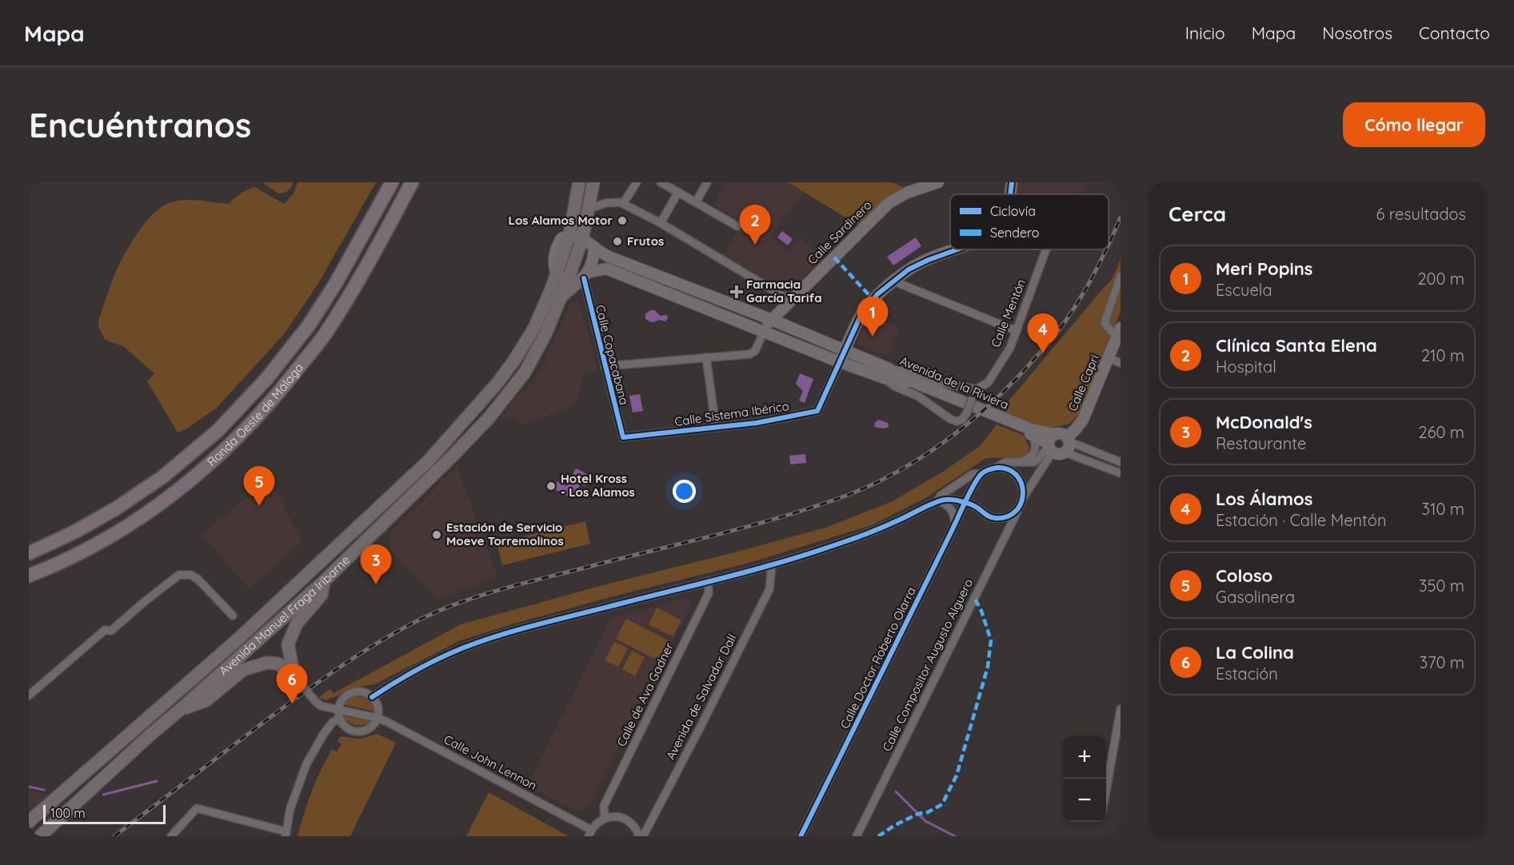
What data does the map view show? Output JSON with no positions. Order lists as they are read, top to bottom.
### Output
{
  "streets": {
    "highway": ["Ronda Oeste de Málaga"],
    "main road": ["Avenida Manuel Fraga Iribarne"],
    "street": [
      "Calle Sardinero",
      "Calle Mentón",
      "Calle Copacabana",
      "Avenida de la Riviera",
      "Calle Capri",
      "Calle Sistema Ibérico",
      "Calle Doctor Roberto Olarra",
      "Calle Compositor Augusto Alguero",
      "Calle de Ava Gadner",
      "Avenida de Salvador Dalí",
      "Calle John Lennon"
    ]
  },
  "crossings": [
    ["Calle Sardinero", "Avenida de la Riviera"],
    ["Calle Copacabana", "Avenida de la Riviera"],
    ["Calle Copacabana", "Calle Sistema Ibérico"],
    ["Calle Copacabana", "Avenida Manuel Fraga Iribarne"],
    ["Avenida de la Riviera", "Calle Capri"],
    ["Avenida de la Riviera", "Calle Sistema Ibérico"],
    ["Avenida de la Riviera", "Avenida Manuel Fraga Iribarne"],
    ["Avenida de la Riviera", "Calle Compositor Augusto Alguero"],
    ["Calle Capri", "Calle Compositor Augusto Alguero"],
    ["Calle Doctor Roberto Olarra", "Calle Compositor Augusto Alguero"]
  ],
  "places": {
    "other": [
      "Los Alamos Motor",
      "Frutos",
      "Hotel Kross - Los Alamos",
      "Estación de Servicio Moeve Torremolinos"
    ],
    "health": ["Farmacia García Tarifa"]
  },
  "legend": ["Ciclovía", "Sendero"],
  "scale_bar": "100 m",
  "page": {
    "header": "Mapa",
    "nav": [
      "Inicio",
      "Mapa",
      "Nosotros",
      "Contacto"
    ],
    "buttons": "Cómo llegar",
    "title": "Encuéntranos",
    "heading": ["Cerca", "6 resultados"],
    "pins": [
      "2",
      "1",
      "4",
      "5",
      "3",
      "6"
    ],
    "list": [
      {
        "mark": "1",
        "name": "Meri Popins",
        "note": "Escuela",
        "value": "200 m"
      },
      {
        "mark": "2",
        "name": "Clínica Santa Elena",
        "note": "Hospital",
        "value": "210 m"
      },
      {
        "mark": "3",
        "name": "McDonald's",
        "note": "Restaurante",
        "value": "260 m"
      },
      {
        "mark": "4",
        "name": "Los Álamos",
        "note": "Estación · Calle Mentón",
        "value": "310 m"
      },
      {
        "mark": "5",
        "name": "Coloso",
        "note": "Gasolinera",
        "value": "350 m"
      },
      {
        "mark": "6",
        "name": "La Colina",
        "note": "Estación",
        "value": "370 m"
      }
    ],
    "map_buttons": ["+", "−"],
    "scale": "100 m"
  }
}
